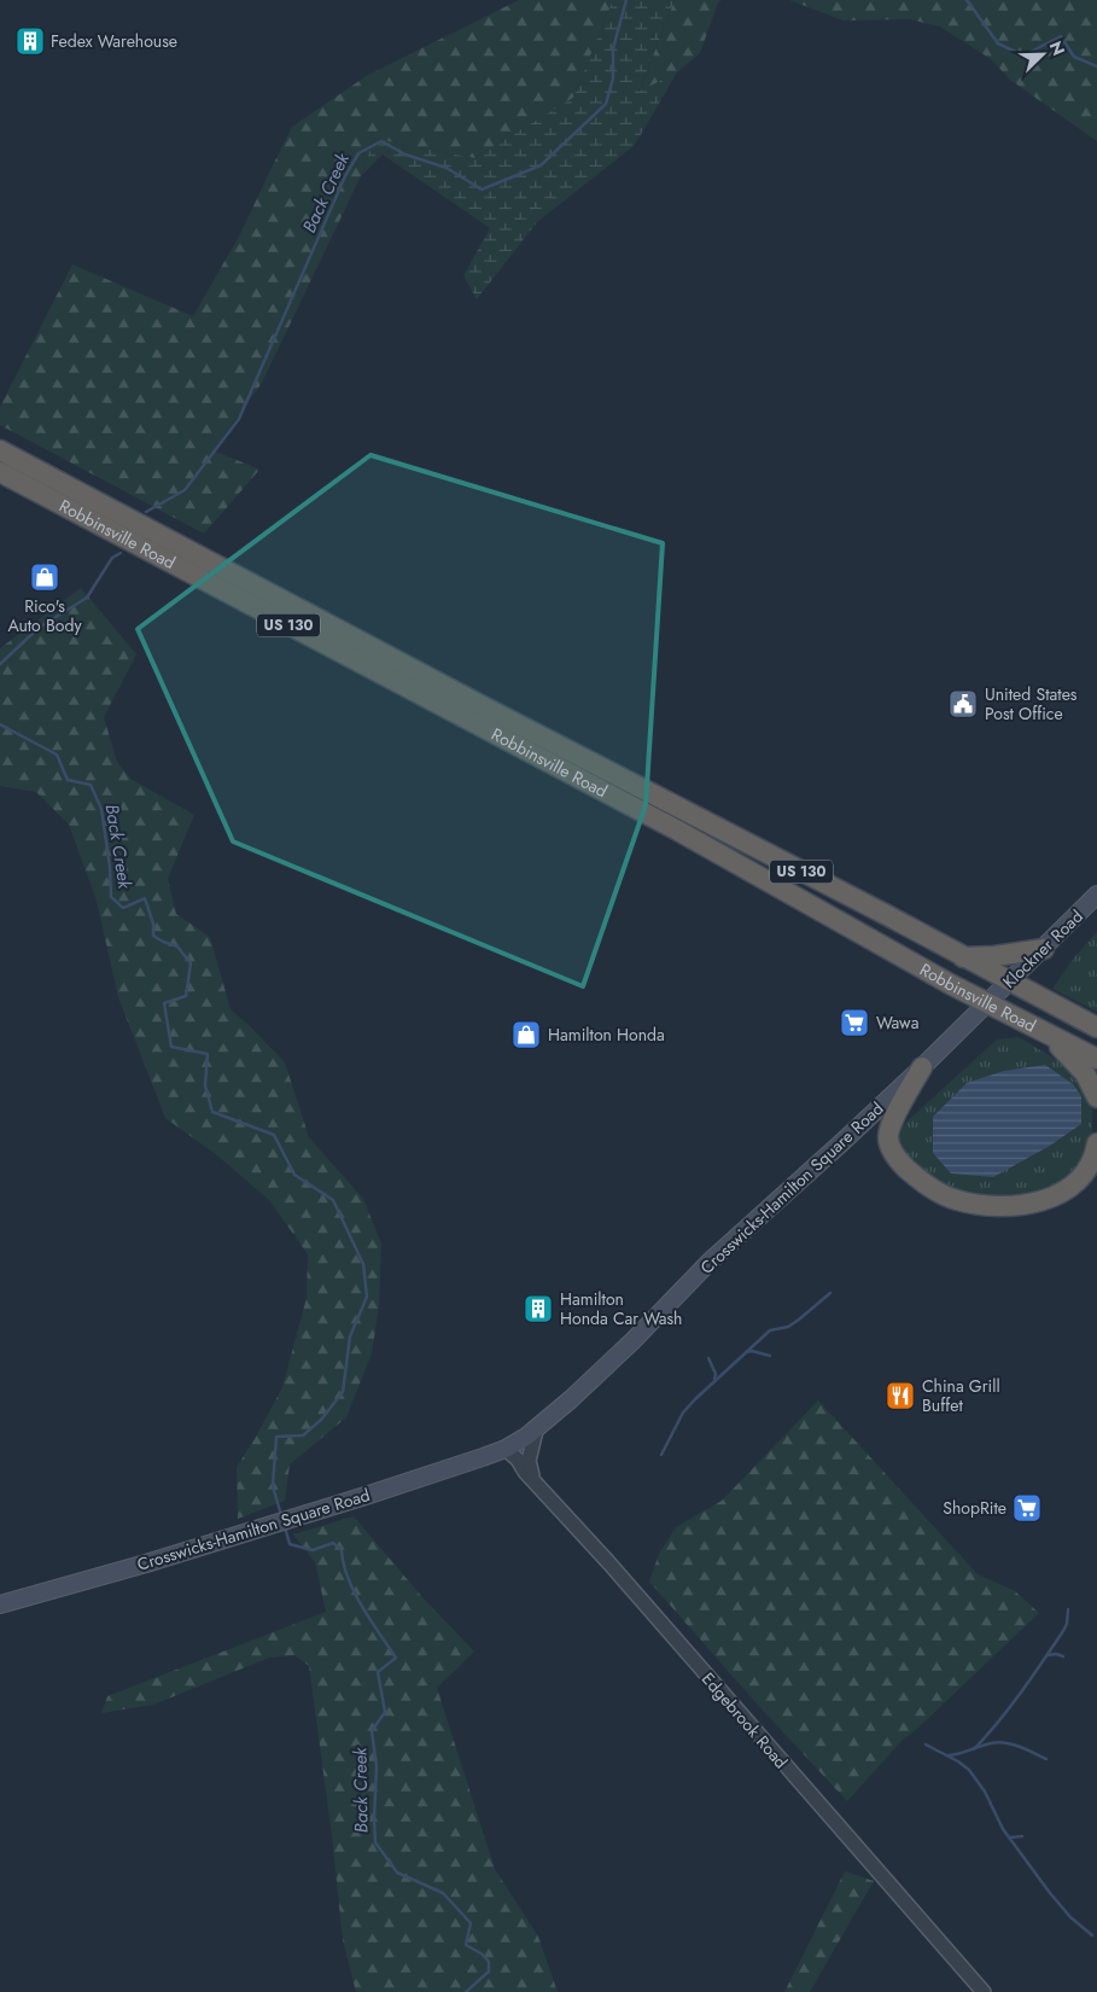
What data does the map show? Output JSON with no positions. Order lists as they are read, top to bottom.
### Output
{
  "streets": {
    "highway": ["Robbinsville Road", "US 130"],
    "main road": ["Klockner Road", "Crosswicks-Hamilton Square Road"],
    "street": ["Edgebrook Road"]
  },
  "crossings": [
    ["Robbinsville Road", "Klockner Road"],
    ["Robbinsville Road", "Crosswicks-Hamilton Square Road"],
    ["Klockner Road", "Crosswicks-Hamilton Square Road"],
    ["Crosswicks-Hamilton Square Road", "Edgebrook Road"]
  ],
  "water": ["Back Creek"],
  "places": {
    "building": ["Fedex Warehouse", "Hamilton Honda Car Wash"],
    "shop": ["Rico's Auto Body", "Hamilton Honda"],
    "public building": ["United States Post Office"],
    "supermarket": ["Wawa", "ShopRite"],
    "restaurant": ["China Grill Buffet"]
  },
  "north": "top right"
}
